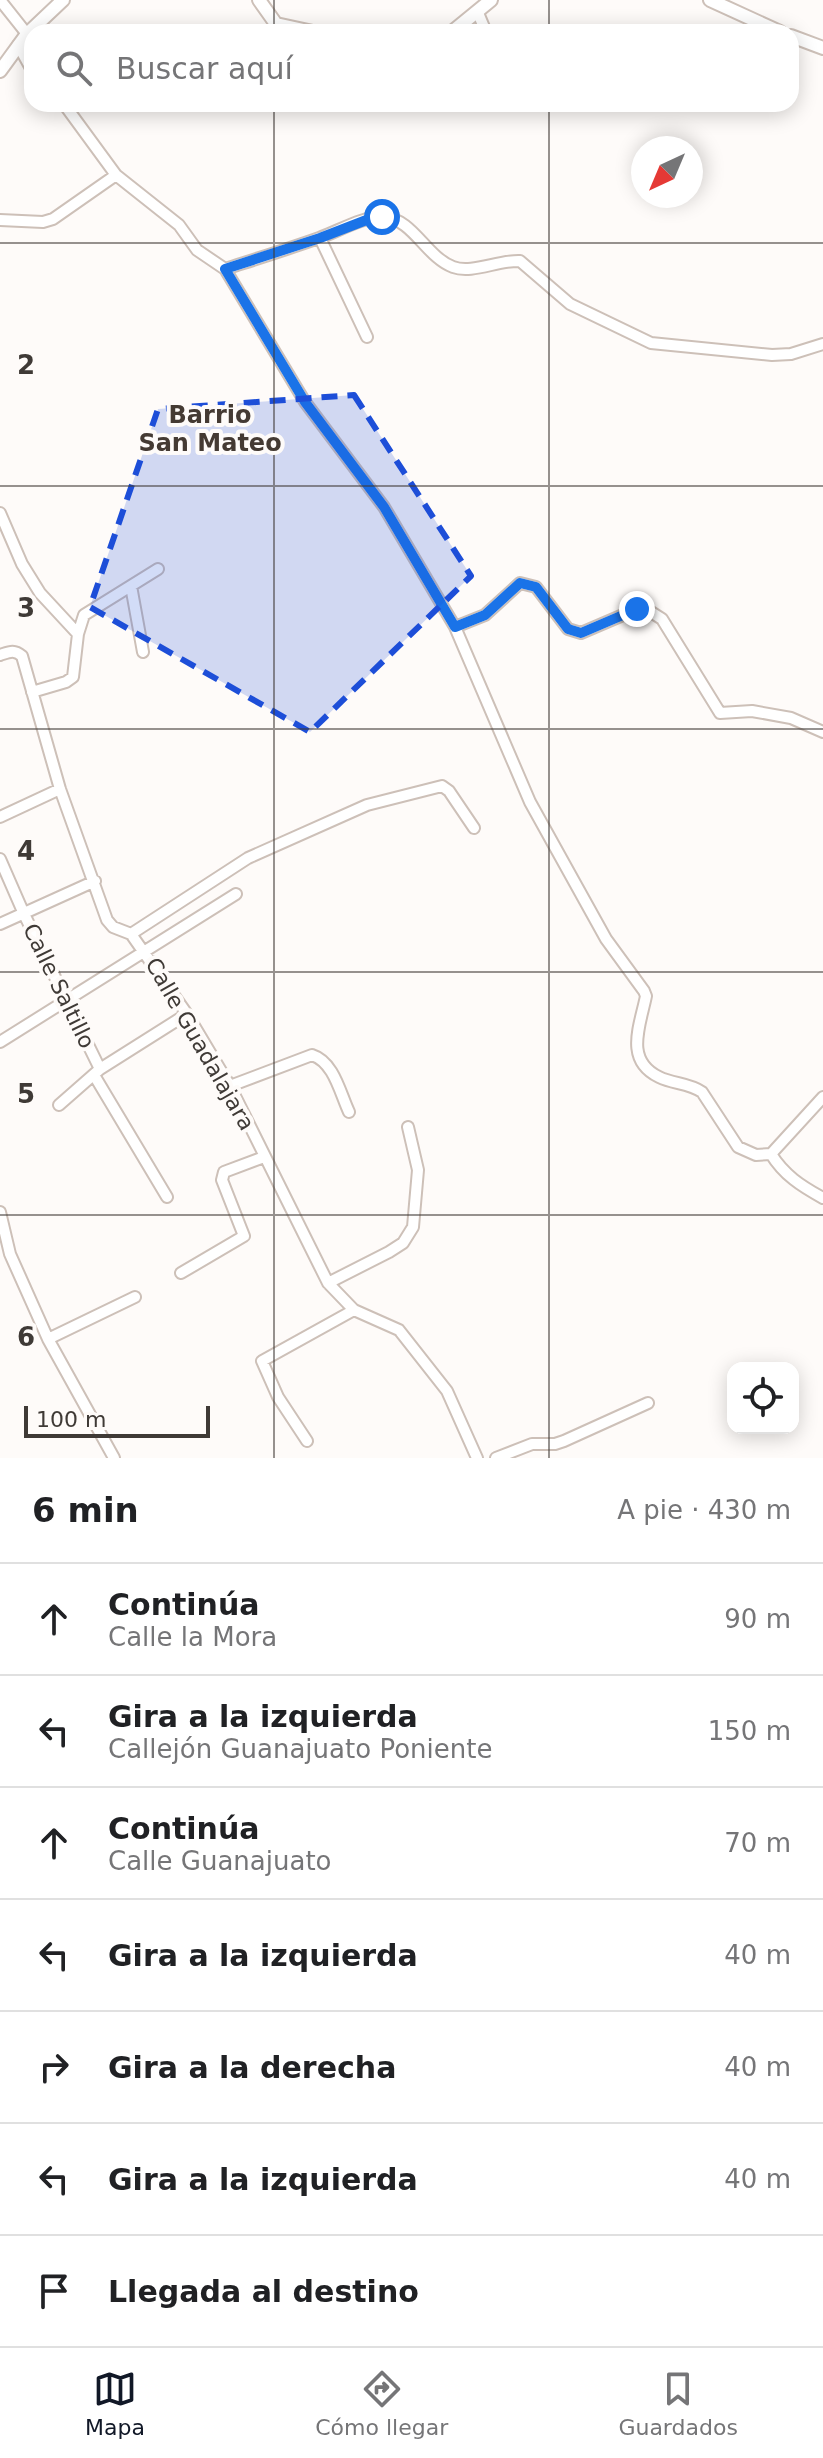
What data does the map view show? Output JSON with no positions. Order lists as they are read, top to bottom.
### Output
{
  "streets": {
    "street": ["Calle Saltillo", "Calle Guadalajara"]
  },
  "crossings": [
    ["Calle Saltillo", "Calle Guadalajara"]
  ],
  "districts": ["Barrio San Mateo"],
  "scale_bar": "100 m",
  "north": "bottom left",
  "page": {
    "search": "Buscar aquí",
    "scale": "100 m",
    "heading": ["6 min", "A pie · 430 m"],
    "list": [
      ["Continúa", "Calle la Mora", "90 m"],
      ["Gira a la izquierda", "Callejón Guanajuato Poniente", "150 m"],
      ["Continúa", "Calle Guanajuato", "70 m"],
      ["Gira a la izquierda", "40 m"],
      ["Gira a la derecha", "40 m"],
      ["Gira a la izquierda", "40 m"],
      "Llegada al destino"
    ],
    "nav": ["Mapa", "Cómo llegar", "Guardados"]
  },
  "grid": {
    "rows": [
      "2",
      "3",
      "4",
      "5",
      "6"
    ]
  }
}
